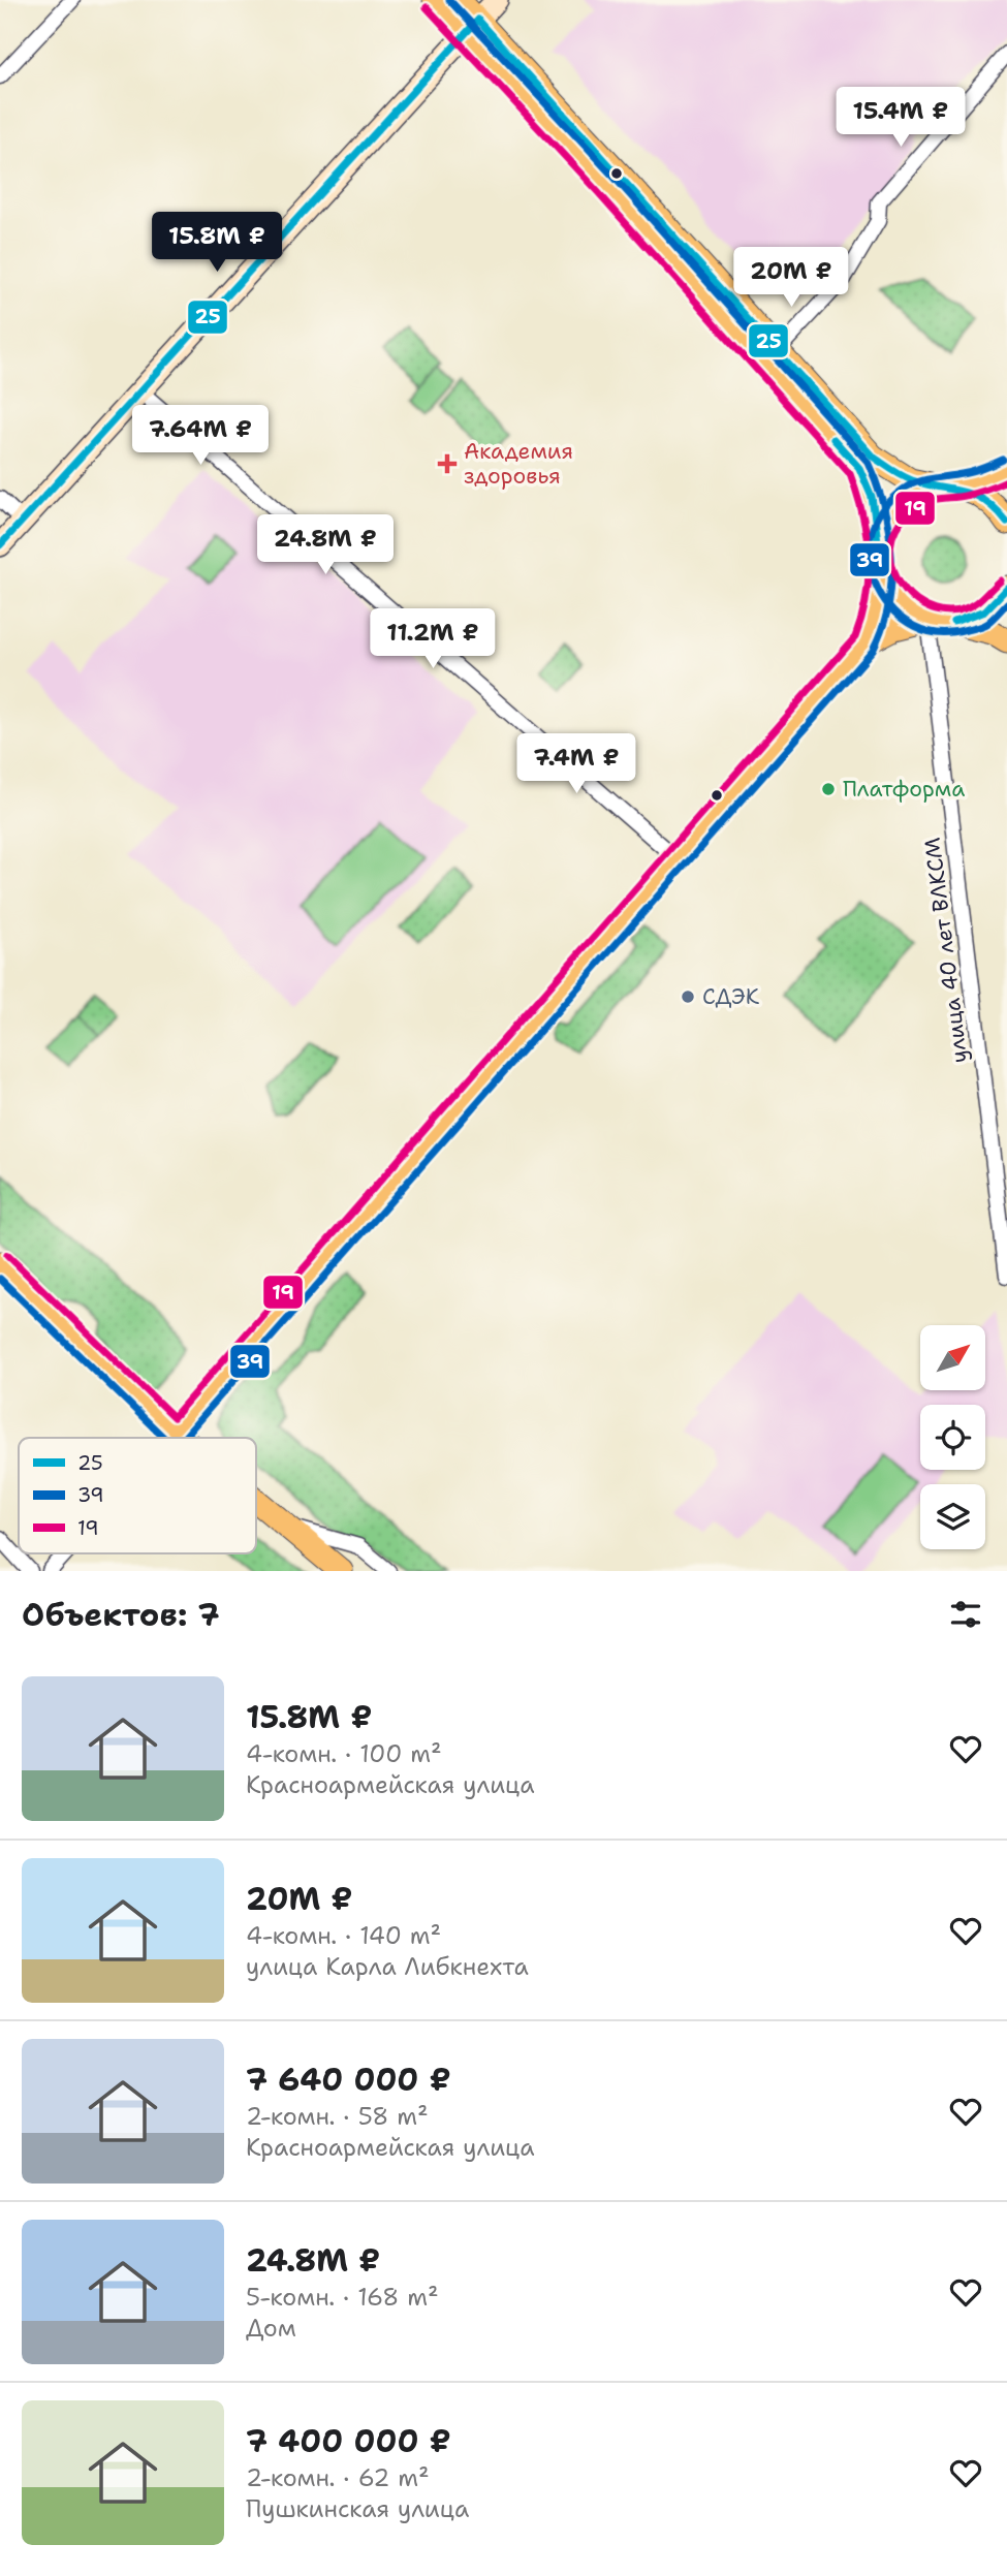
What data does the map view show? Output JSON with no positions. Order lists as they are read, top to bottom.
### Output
{
  "streets": {
    "street": ["улица 40 лет ВЛКСМ"]
  },
  "places": {
    "health": ["Академия здоровья"],
    "other": ["Платформа", "СДЭК"]
  },
  "lines": ["transit line 39", "transit line 19", "transit line 25"],
  "legend": ["25", "39", "19"],
  "north": "top right",
  "page": {
    "price": [
      "15.4M ₽",
      "15.8M ₽",
      "20M ₽",
      "7.64M ₽",
      "24.8M ₽",
      "11.2M ₽",
      "7.4M ₽"
    ],
    "heading": "Объектов: 7",
    "list": [
      {
        "name": "15.8M ₽",
        "note": "4-комн. · 100 m² · Красноармейская улица"
      },
      {
        "name": "20M ₽",
        "note": "4-комн. · 140 m² · улица Карла Либкнехта"
      },
      {
        "name": "7 640 000 ₽",
        "note": "2-комн. · 58 m² · Красноармейская улица"
      },
      {
        "name": "24.8M ₽",
        "note": "5-комн. · 168 m² · Дом"
      },
      {
        "name": "7 400 000 ₽",
        "note": "2-комн. · 62 m² · Пушкинская улица"
      }
    ]
  }
}
